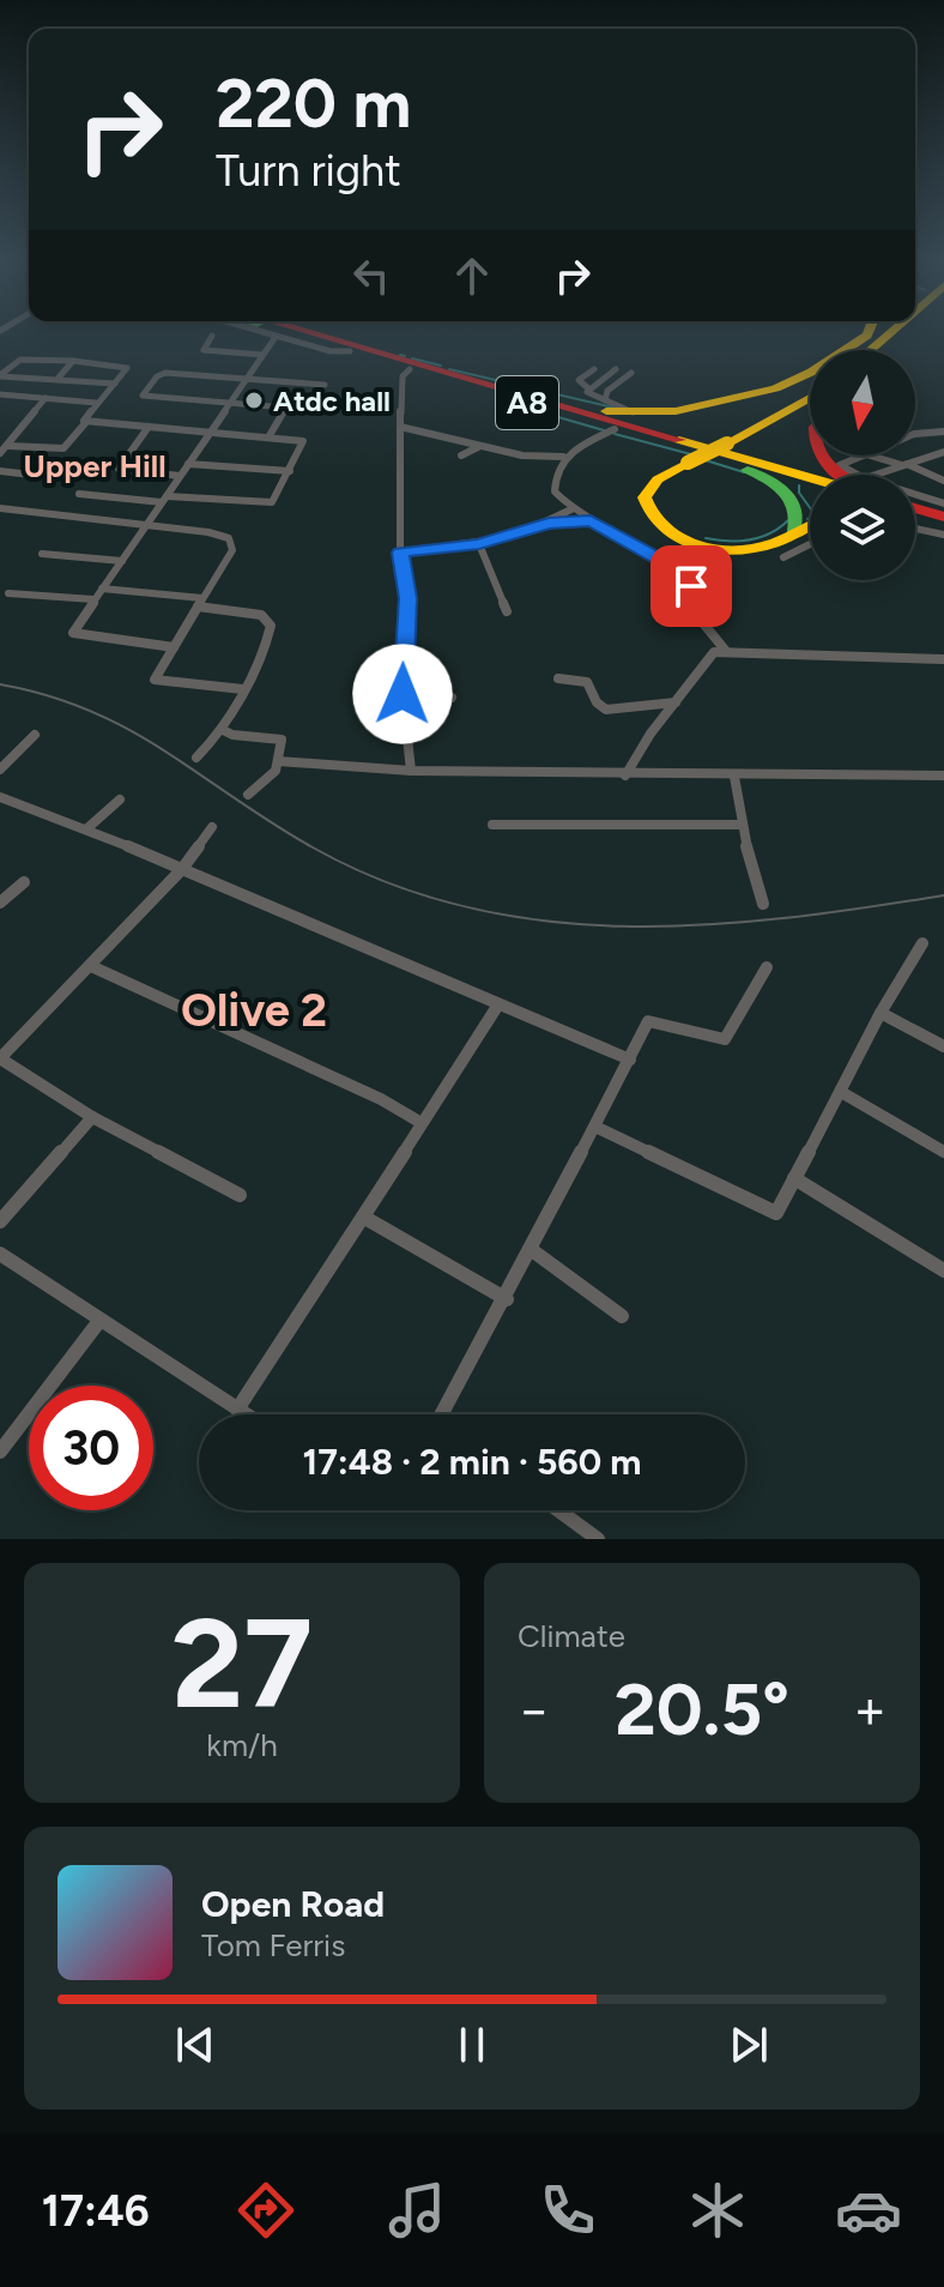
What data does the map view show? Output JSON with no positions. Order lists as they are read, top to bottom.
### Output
{
  "streets": {
    "highway": ["A8"]
  },
  "districts": ["Upper Hill", "Olive 2"],
  "places": ["Atdc hall"],
  "north": "bottom",
  "page": {
    "turn": ["220 m", "Turn right"],
    "limit": "30",
    "trip": "17:48 · 2 min · 560 m",
    "tile": [
      ["27", "km/h"],
      "Climate"
    ],
    "heat": ["−", "20.5°", "+"],
    "song": ["Open Road", "Tom Ferris"],
    "tabs": "17:46"
  }
}
